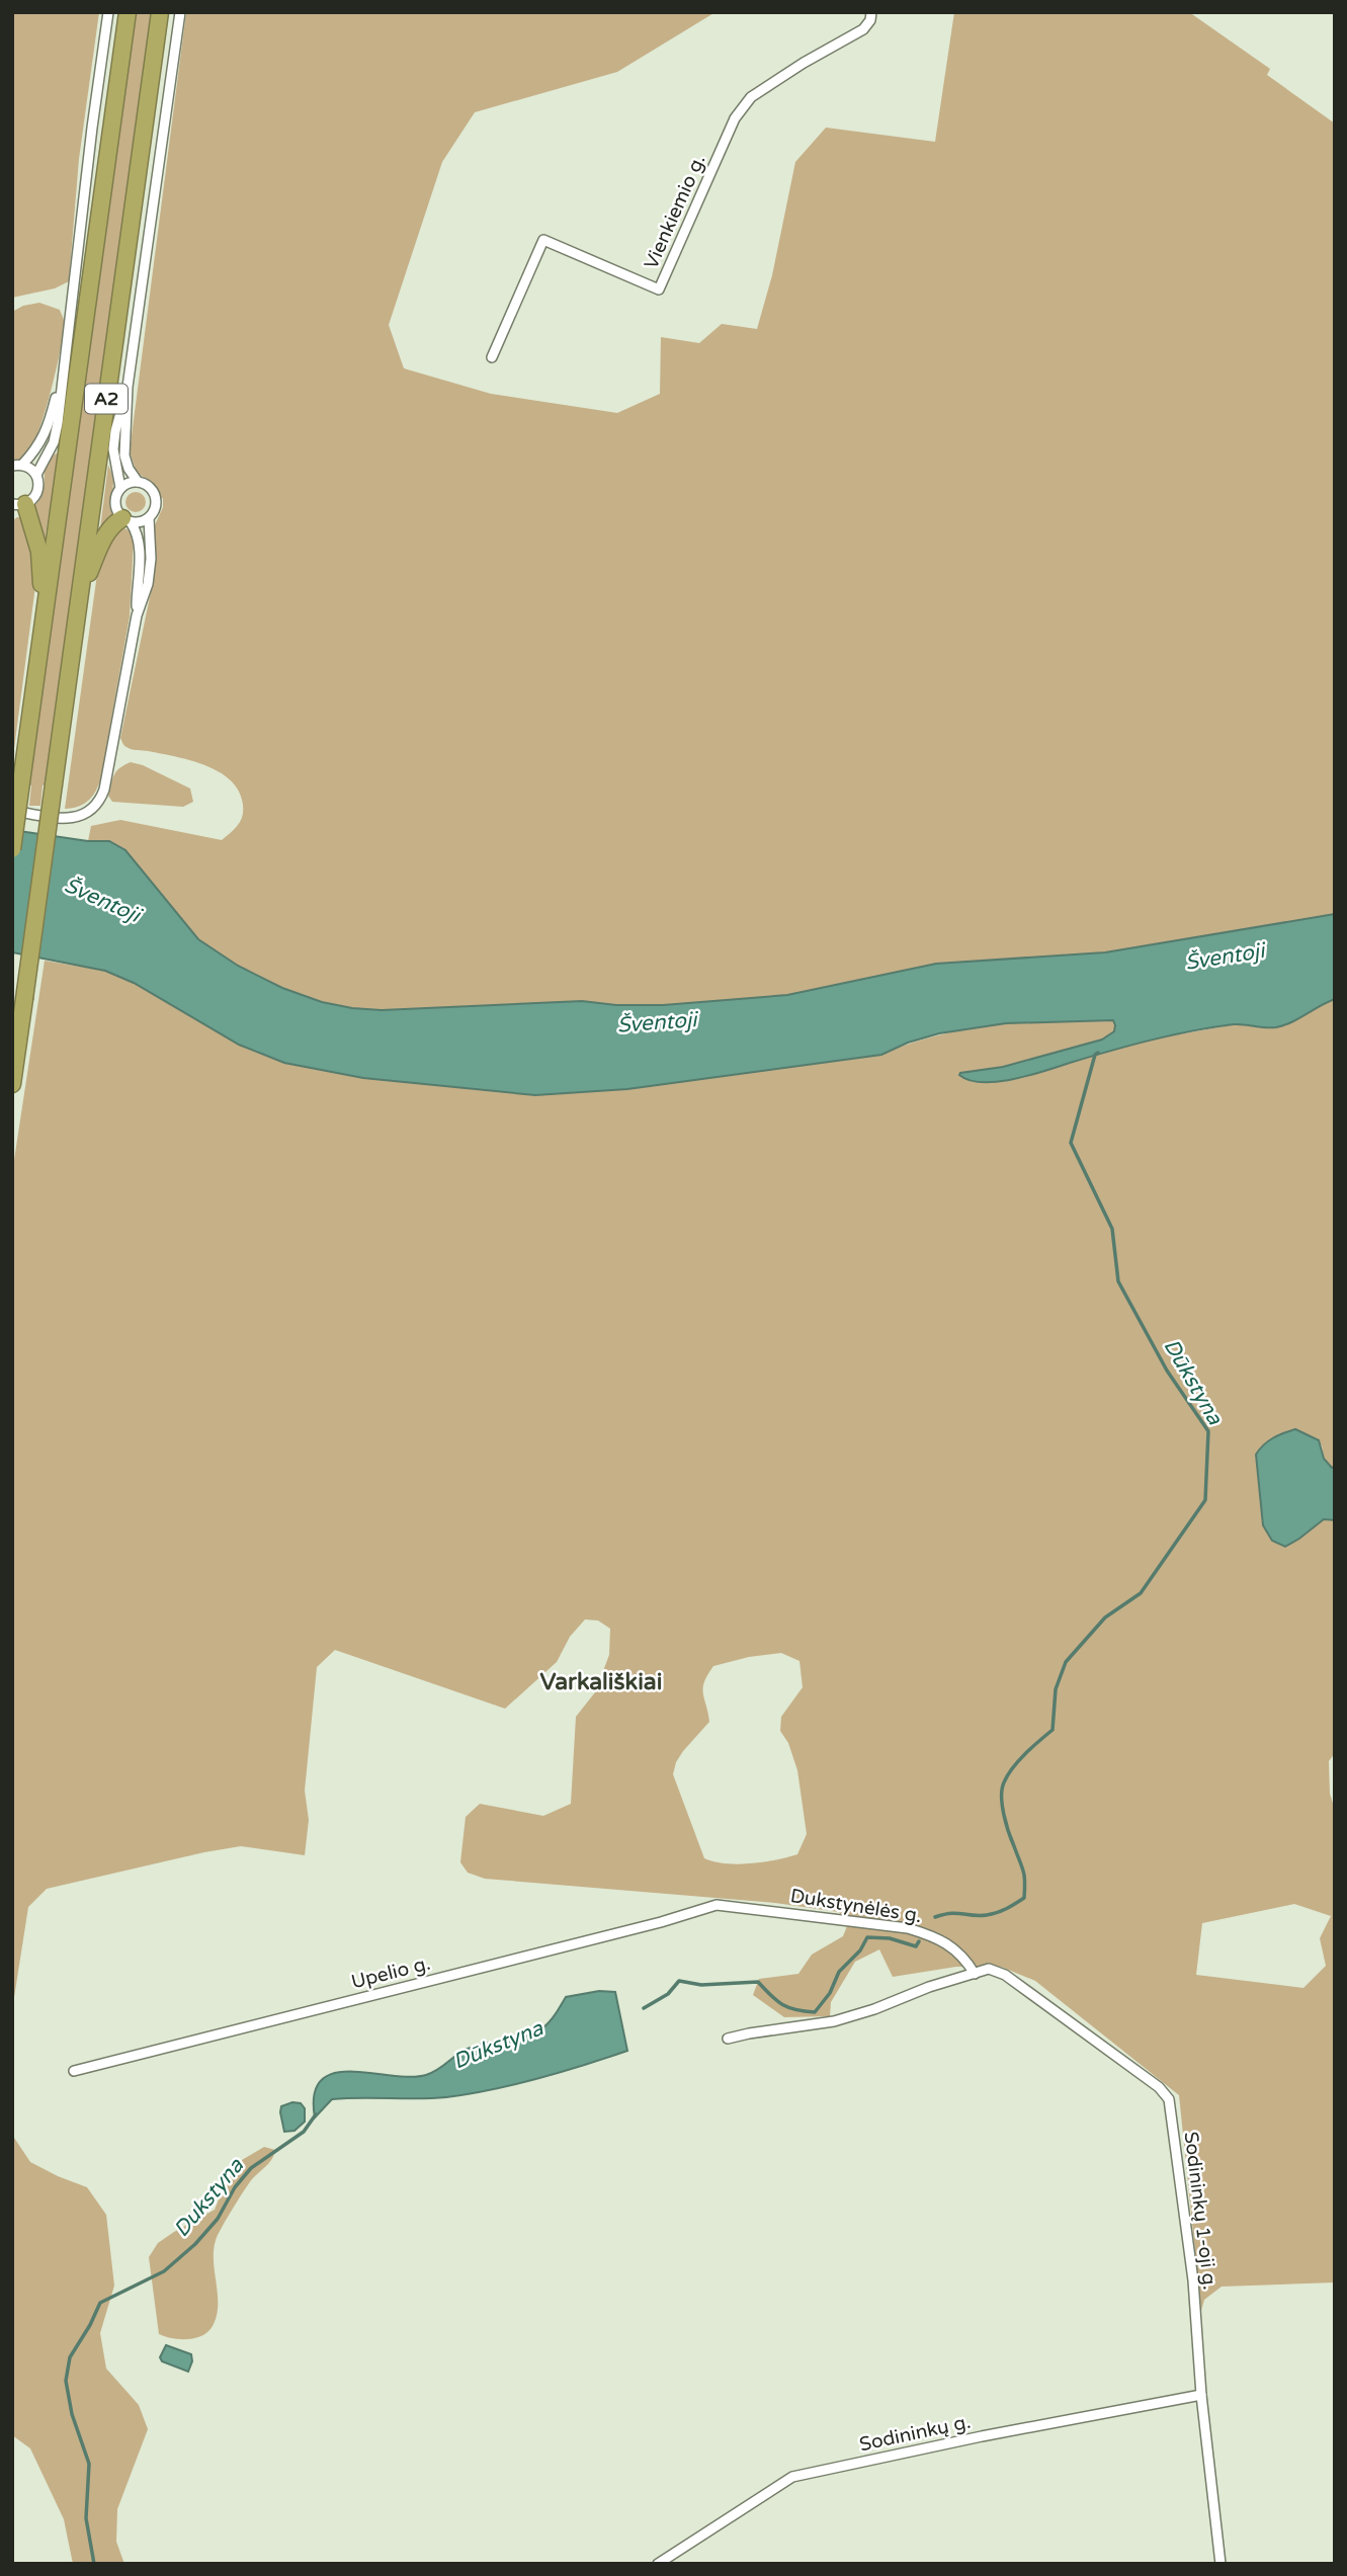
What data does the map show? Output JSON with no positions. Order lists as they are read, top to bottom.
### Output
{
  "streets": {
    "highway": ["A2"],
    "street": [
      "Vienkiemio g.",
      "Dukstynėlės g.",
      "Upelio g.",
      "Sodininkų 1-oji g.",
      "Sodininkų g."
    ]
  },
  "crossings": [
    ["Dukstynėlės g.", "Upelio g."],
    ["Dukstynėlės g.", "Sodininkų 1-oji g."],
    ["Sodininkų 1-oji g.", "Sodininkų g."]
  ],
  "districts": ["Varkališkiai"],
  "water": ["Šventoji", "Dūkstyna", "Dukstyna"]
}
